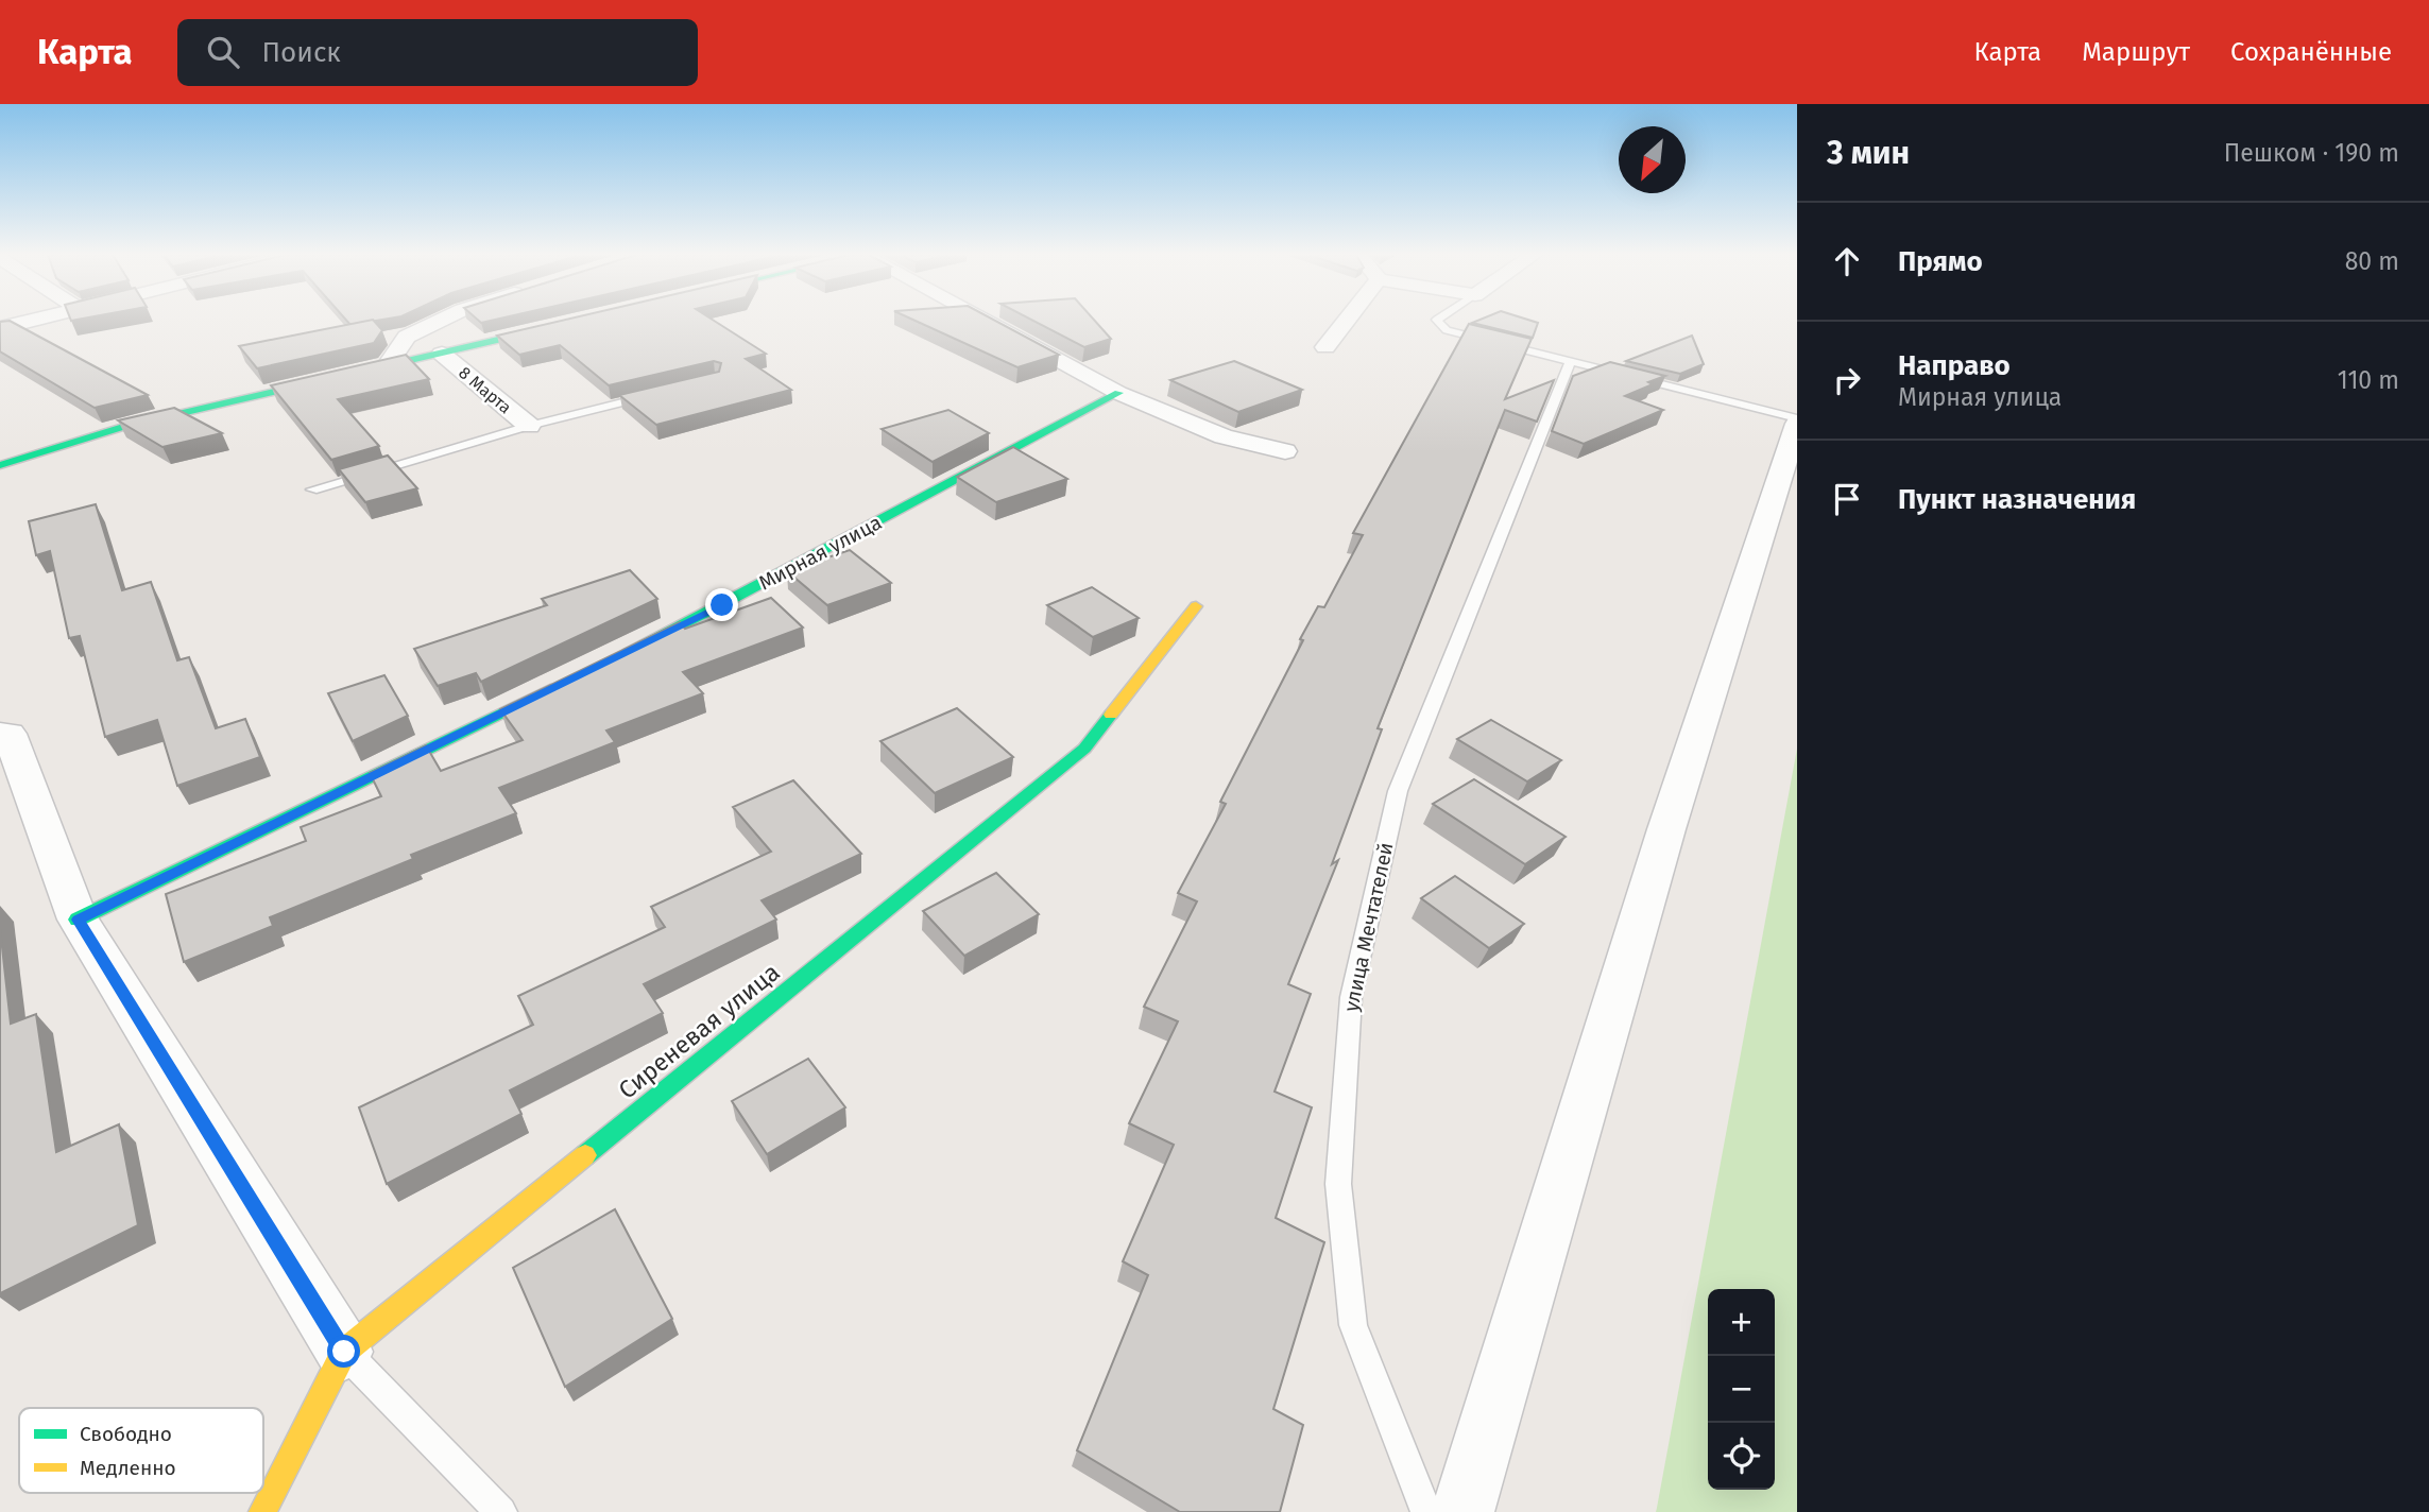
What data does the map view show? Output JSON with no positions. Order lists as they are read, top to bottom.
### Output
{
  "streets": {
    "street": ["8 Марта", "Мирная улица", "Сиреневая улица"],
    "lane": ["улица Мечтателей"]
  },
  "legend": ["Свободно", "Медленно"],
  "north": "bottom left",
  "page": {
    "header": "Карта",
    "search": "Поиск",
    "nav": ["Карта", "Маршрут", "Сохранённые"],
    "heading": ["3 мин", "Пешком · 190 m"],
    "list": [
      ["Прямо", "80 m"],
      ["Направо", "Мирная улица", "110 m"],
      "Пункт назначения"
    ],
    "map_buttons": ["+", "−"]
  }
}
